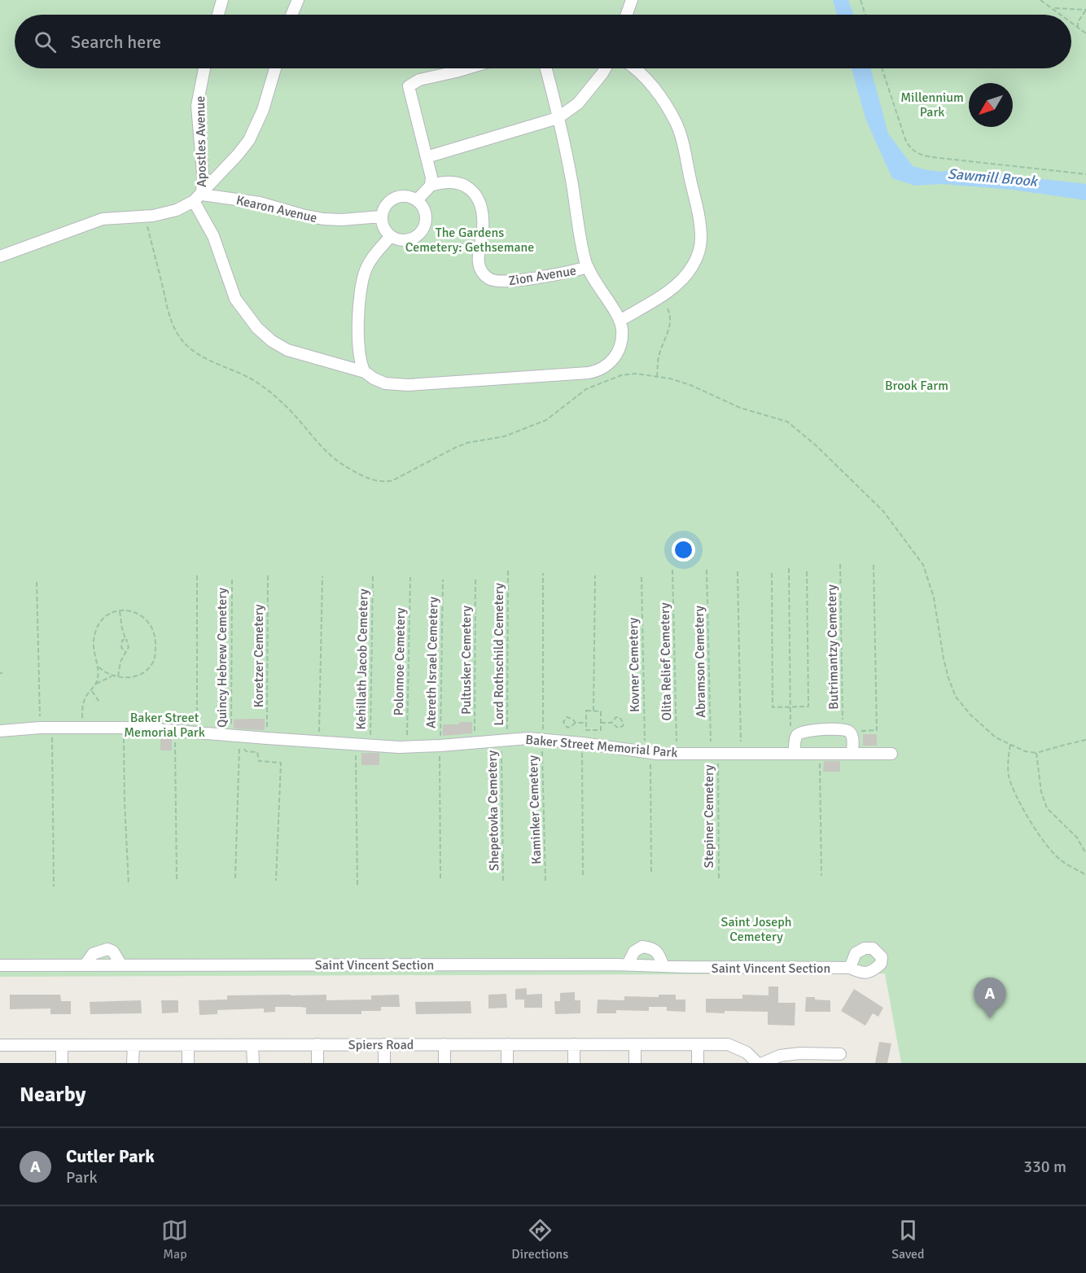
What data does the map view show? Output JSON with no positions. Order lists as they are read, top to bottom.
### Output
{
  "streets": {
    "street": [
      "Apostles Avenue",
      "Kearon Avenue",
      "Zion Avenue",
      "Baker Street Memorial Park",
      "Saint Vincent Section",
      "Spiers Road"
    ],
    "path": [
      "Butrimantzy Cemetery",
      "Lord Rothschild Cemetery",
      "Koretzer Cemetery",
      "Quincy Hebrew Cemetery",
      "Kehillath Jacob Cemetery",
      "Pultusker Cemetery",
      "Polonnoe Cemetery",
      "Olita Relief Cemetery",
      "Abramson Cemetery",
      "Atereth Israel Cemetery",
      "Kovner Cemetery",
      "Kaminker Cemetery",
      "Shepetovka Cemetery",
      "Stepiner Cemetery"
    ]
  },
  "crossings": [
    ["Apostles Avenue", "Kearon Avenue"],
    ["Lord Rothschild Cemetery", "Baker Street Memorial Park"],
    ["Lord Rothschild Cemetery", "Shepetovka Cemetery"],
    ["Koretzer Cemetery", "Baker Street Memorial Park"],
    ["Quincy Hebrew Cemetery", "Baker Street Memorial Park"],
    ["Kehillath Jacob Cemetery", "Baker Street Memorial Park"],
    ["Pultusker Cemetery", "Baker Street Memorial Park"],
    ["Polonnoe Cemetery", "Baker Street Memorial Park"],
    ["Olita Relief Cemetery", "Baker Street Memorial Park"],
    ["Abramson Cemetery", "Baker Street Memorial Park"],
    ["Abramson Cemetery", "Stepiner Cemetery"],
    ["Atereth Israel Cemetery", "Baker Street Memorial Park"],
    ["Kovner Cemetery", "Baker Street Memorial Park"],
    ["Baker Street Memorial Park", "Kaminker Cemetery"],
    ["Baker Street Memorial Park", "Shepetovka Cemetery"],
    ["Baker Street Memorial Park", "Stepiner Cemetery"]
  ],
  "water": ["Sawmill Brook"],
  "parks": [
    "Millennium Park",
    "The Gardens Cemetery: Gethsemane",
    "Brook Farm",
    "Baker Street Memorial Park",
    "Saint Joseph Cemetery"
  ],
  "north": "bottom left",
  "page": {
    "search": "Search here",
    "pins": "A",
    "heading": "Nearby",
    "list": [
      {
        "mark": "A",
        "name": "Cutler Park",
        "note": "Park",
        "value": "330 m"
      }
    ],
    "nav": ["Map", "Directions", "Saved"]
  }
}
